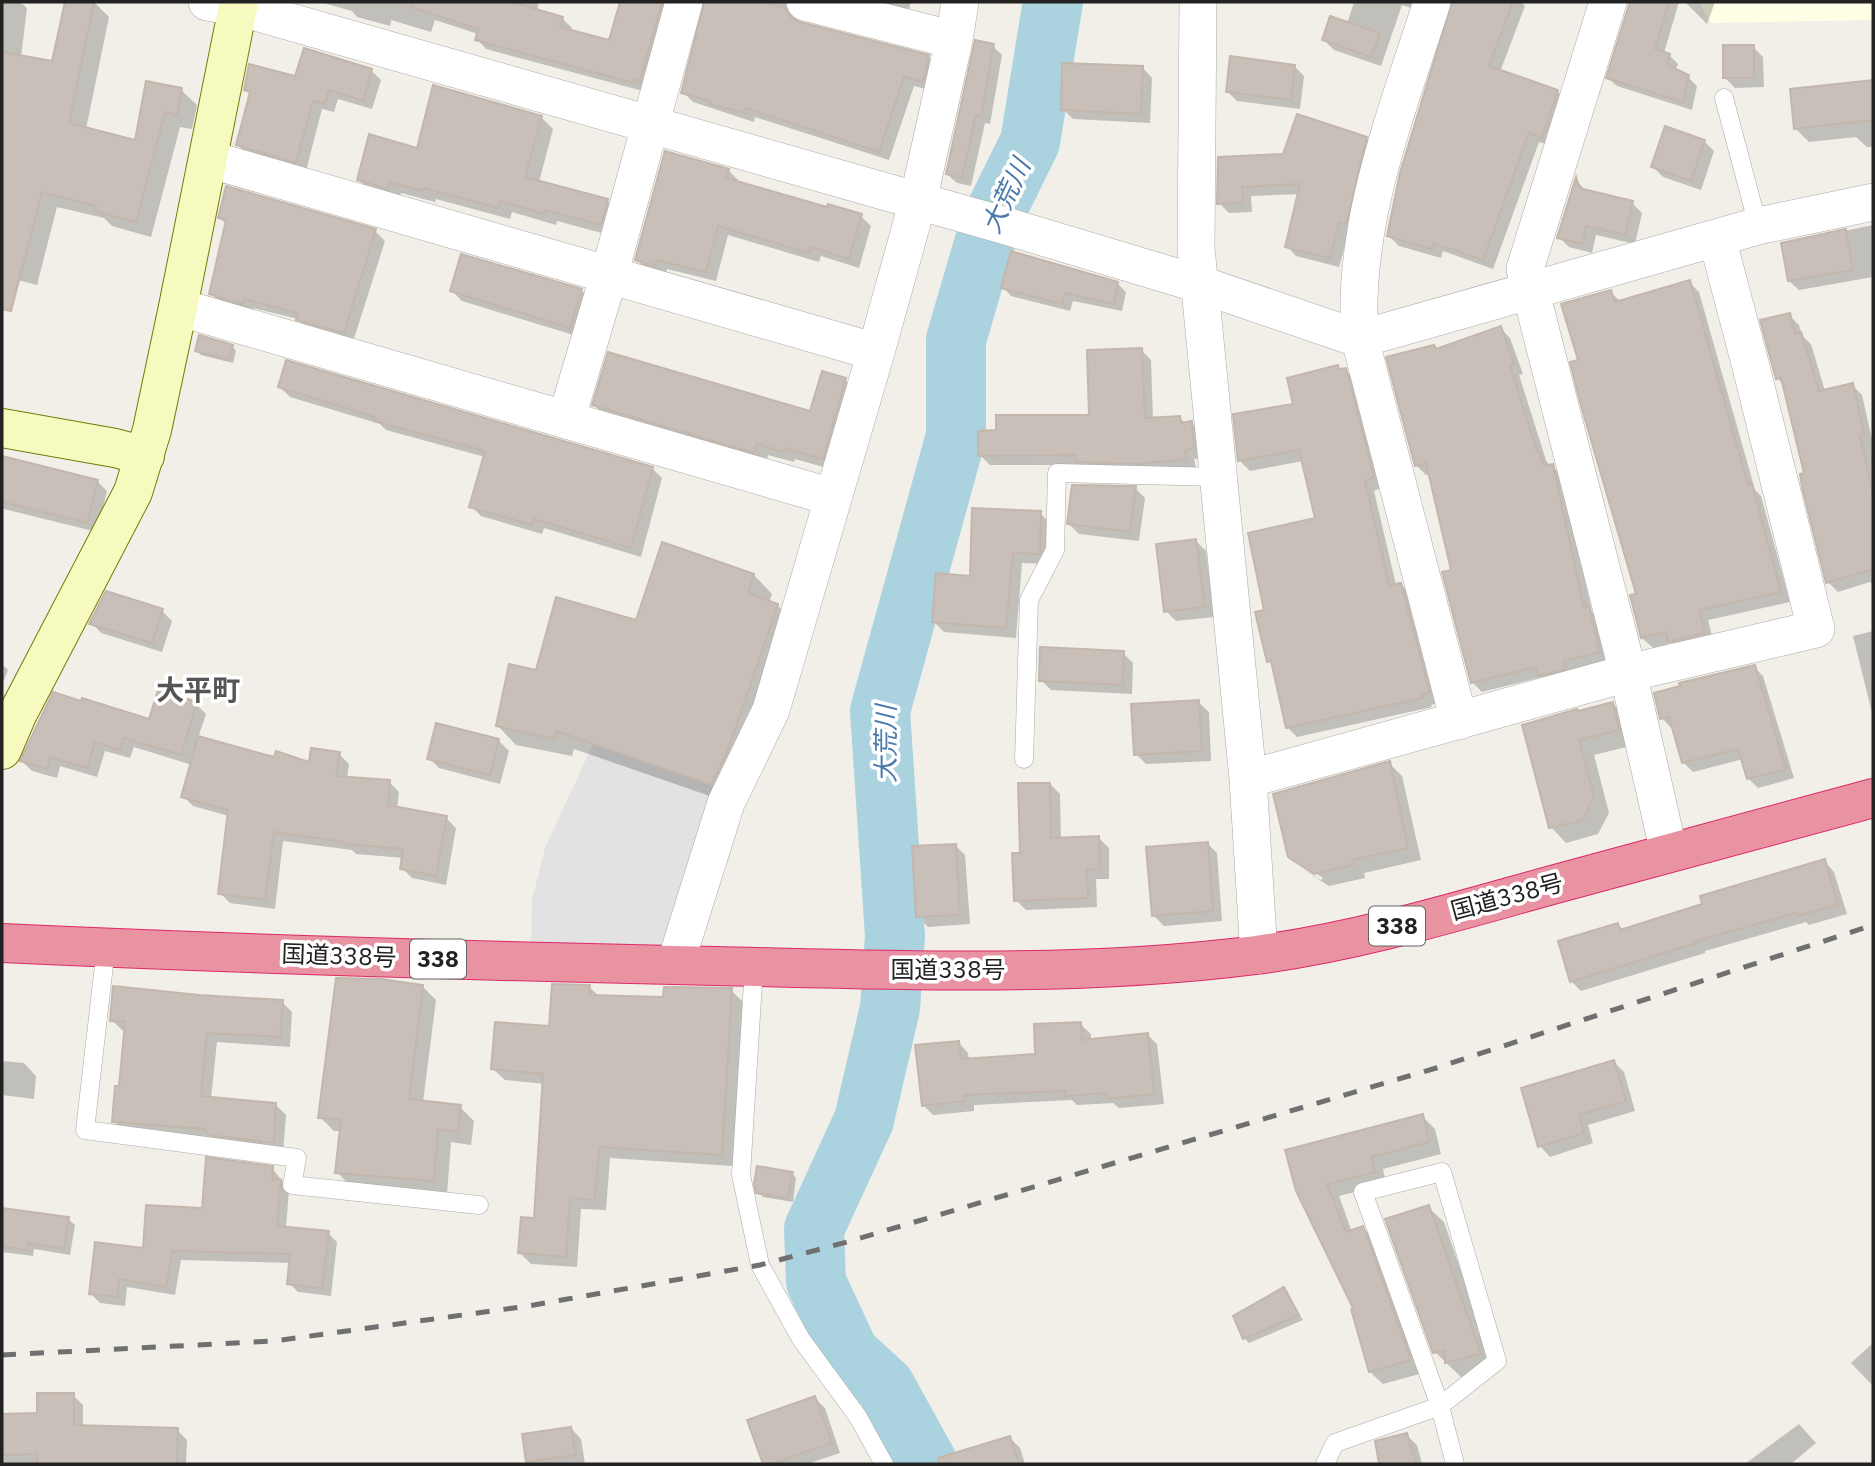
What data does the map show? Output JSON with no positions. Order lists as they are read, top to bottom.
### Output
{
  "streets": {
    "highway": ["国道338号", "338"]
  },
  "districts": ["大平町"],
  "water": ["大荒川"]
}
